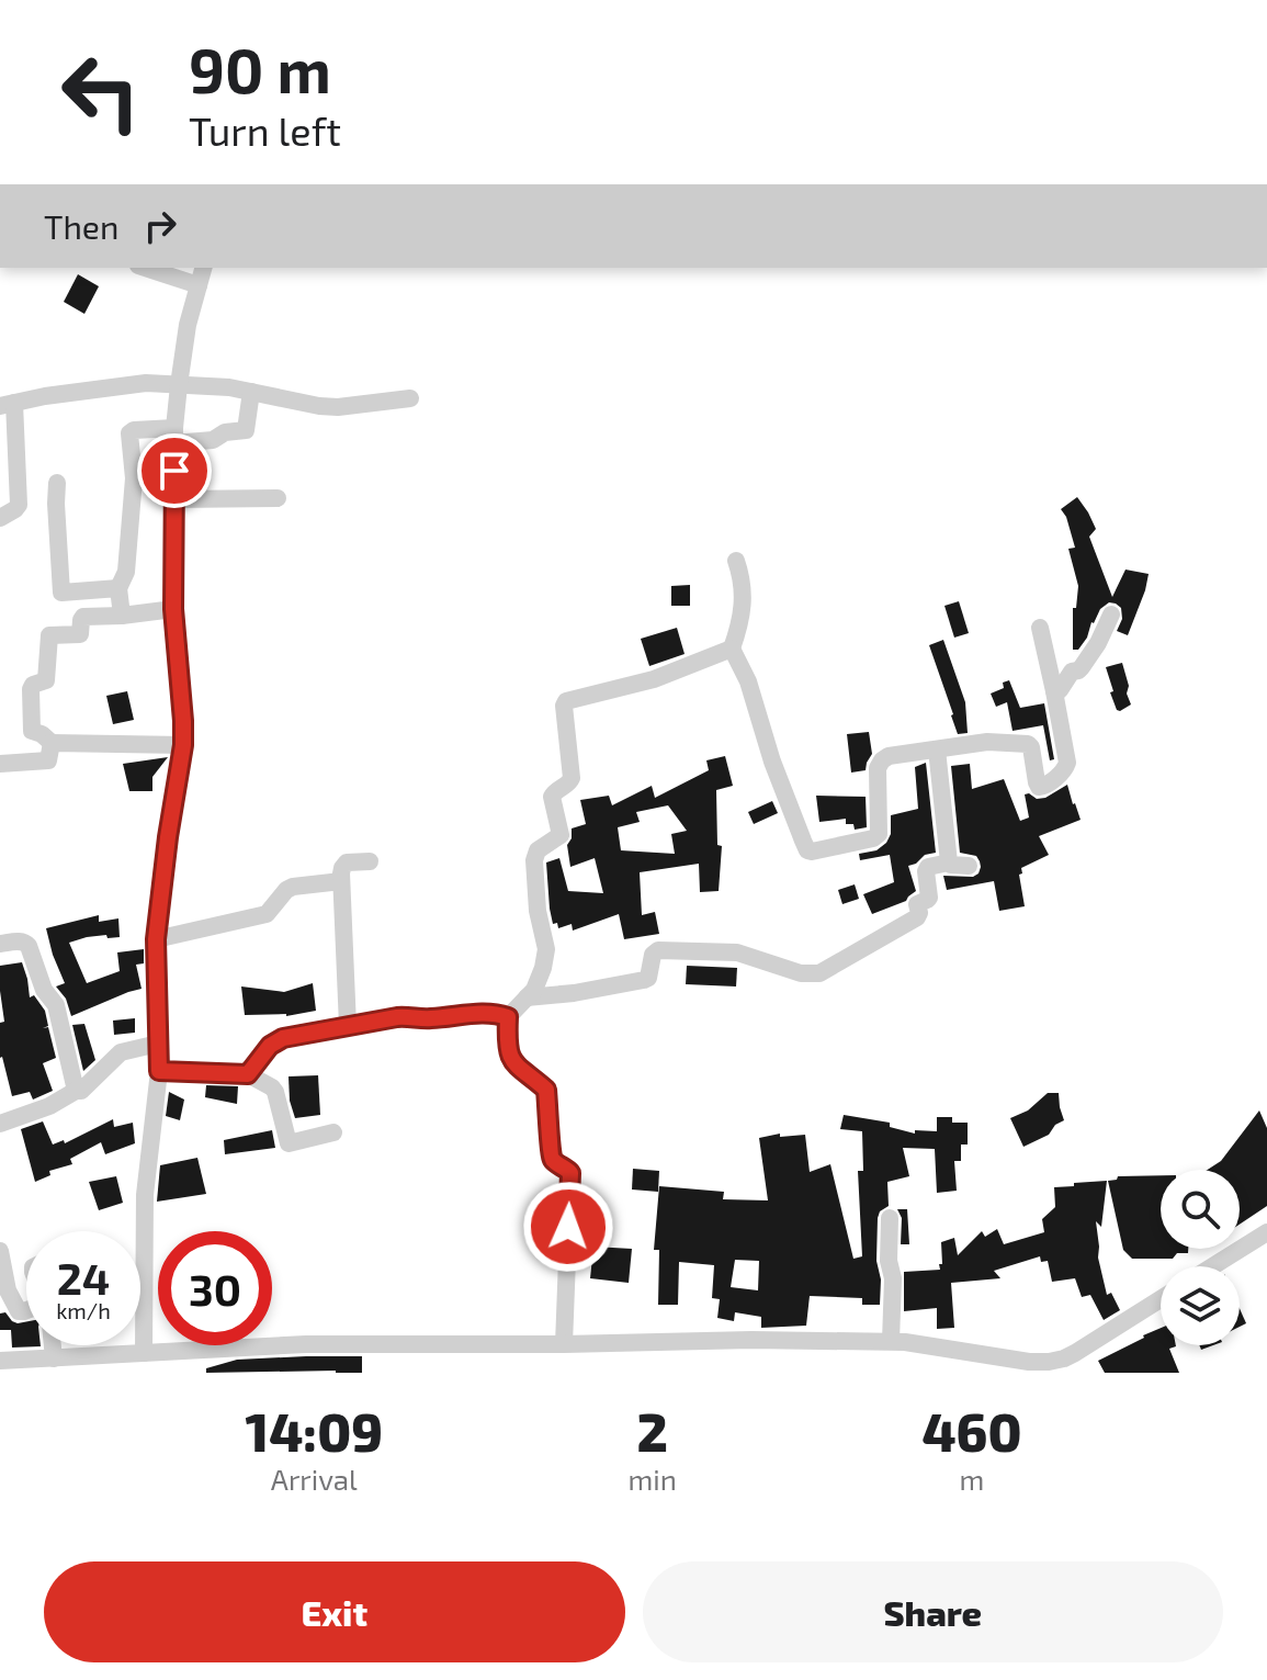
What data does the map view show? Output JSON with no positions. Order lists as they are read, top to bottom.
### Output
{
  "page": {
    "turn": ["90 m", "Turn left"],
    "then": "Then",
    "speed": "24 km/h",
    "limit": "30",
    "eta": [
      "14:09",
      "Arrival",
      "2",
      "min",
      "460",
      "m"
    ],
    "buttons": ["Exit", "Share"]
  }
}
